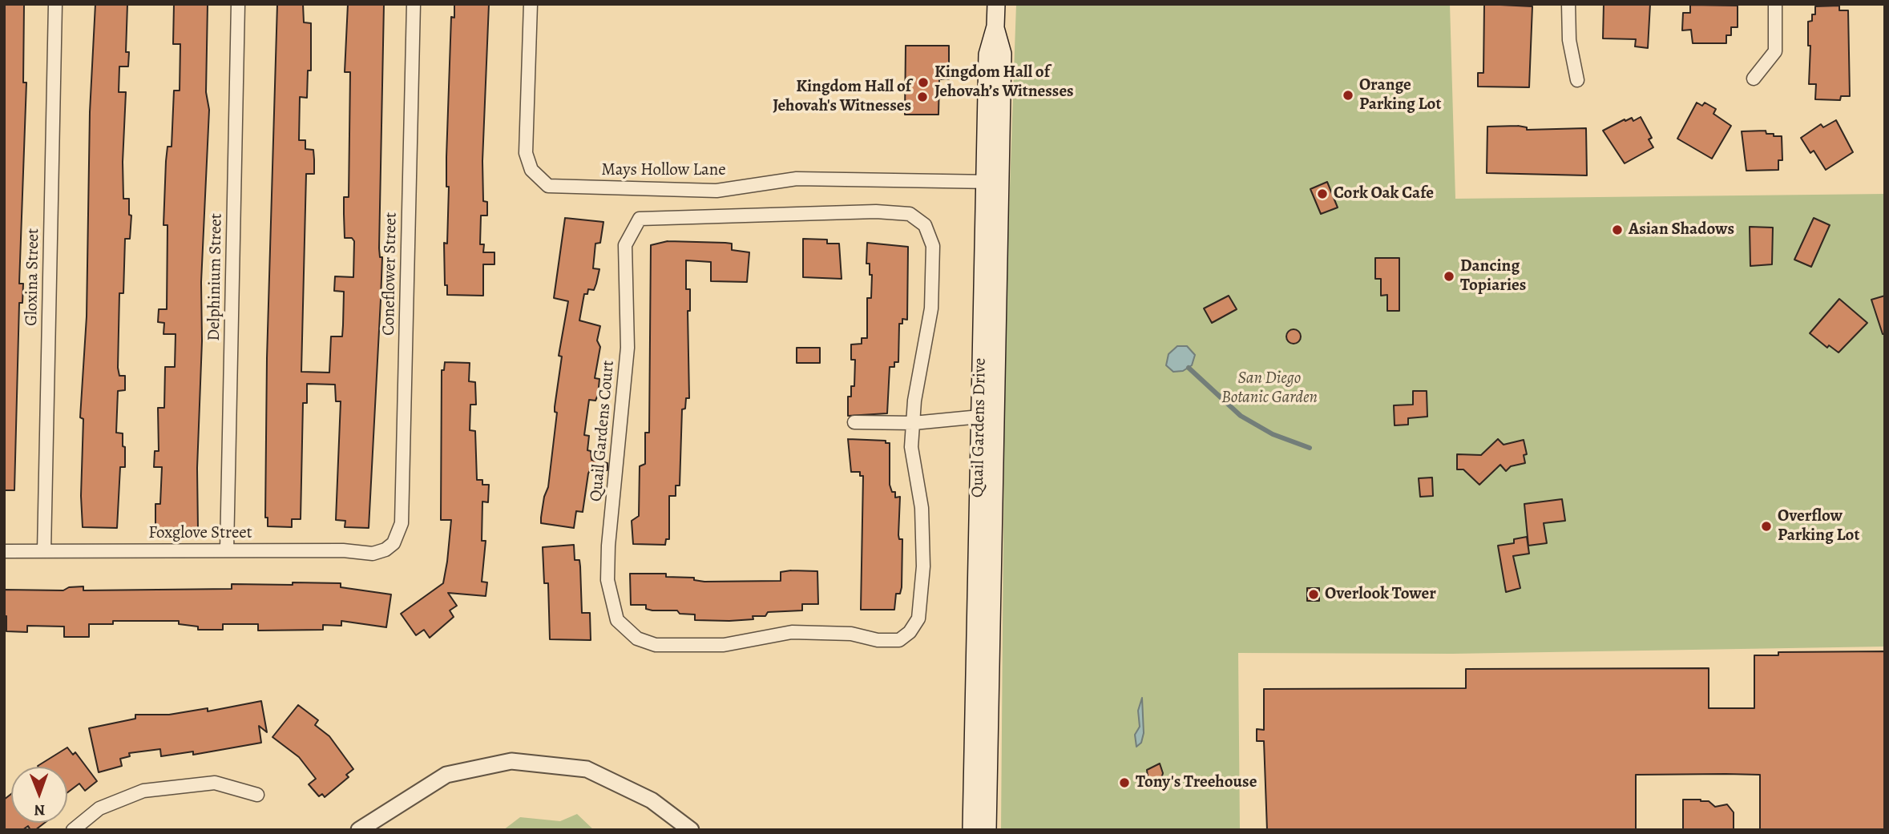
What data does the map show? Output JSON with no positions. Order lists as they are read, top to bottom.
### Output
{
  "streets": {
    "main road": ["Quail Gardens Drive"],
    "street": [
      "Mays Hollow Lane",
      "Coneflower Street",
      "Gloxina Street",
      "Delphinium Street",
      "Quail Gardens Court",
      "Foxglove Street"
    ]
  },
  "crossings": [
    ["Mays Hollow Lane", "Quail Gardens Drive"],
    ["Coneflower Street", "Foxglove Street"],
    ["Gloxina Street", "Foxglove Street"],
    ["Delphinium Street", "Foxglove Street"]
  ],
  "parks": ["San Diego Botanic Garden"],
  "places": [
    "Kingdom Hall of Jehovah’s Witnesses",
    "Orange Parking Lot",
    "Kingdom Hall of Jehovah's Witnesses",
    "Cork Oak Cafe",
    "Asian Shadows",
    "Dancing Topiaries",
    "Overflow Parking Lot",
    "Overlook Tower",
    "Tony's Treehouse"
  ],
  "north": "bottom"
}
